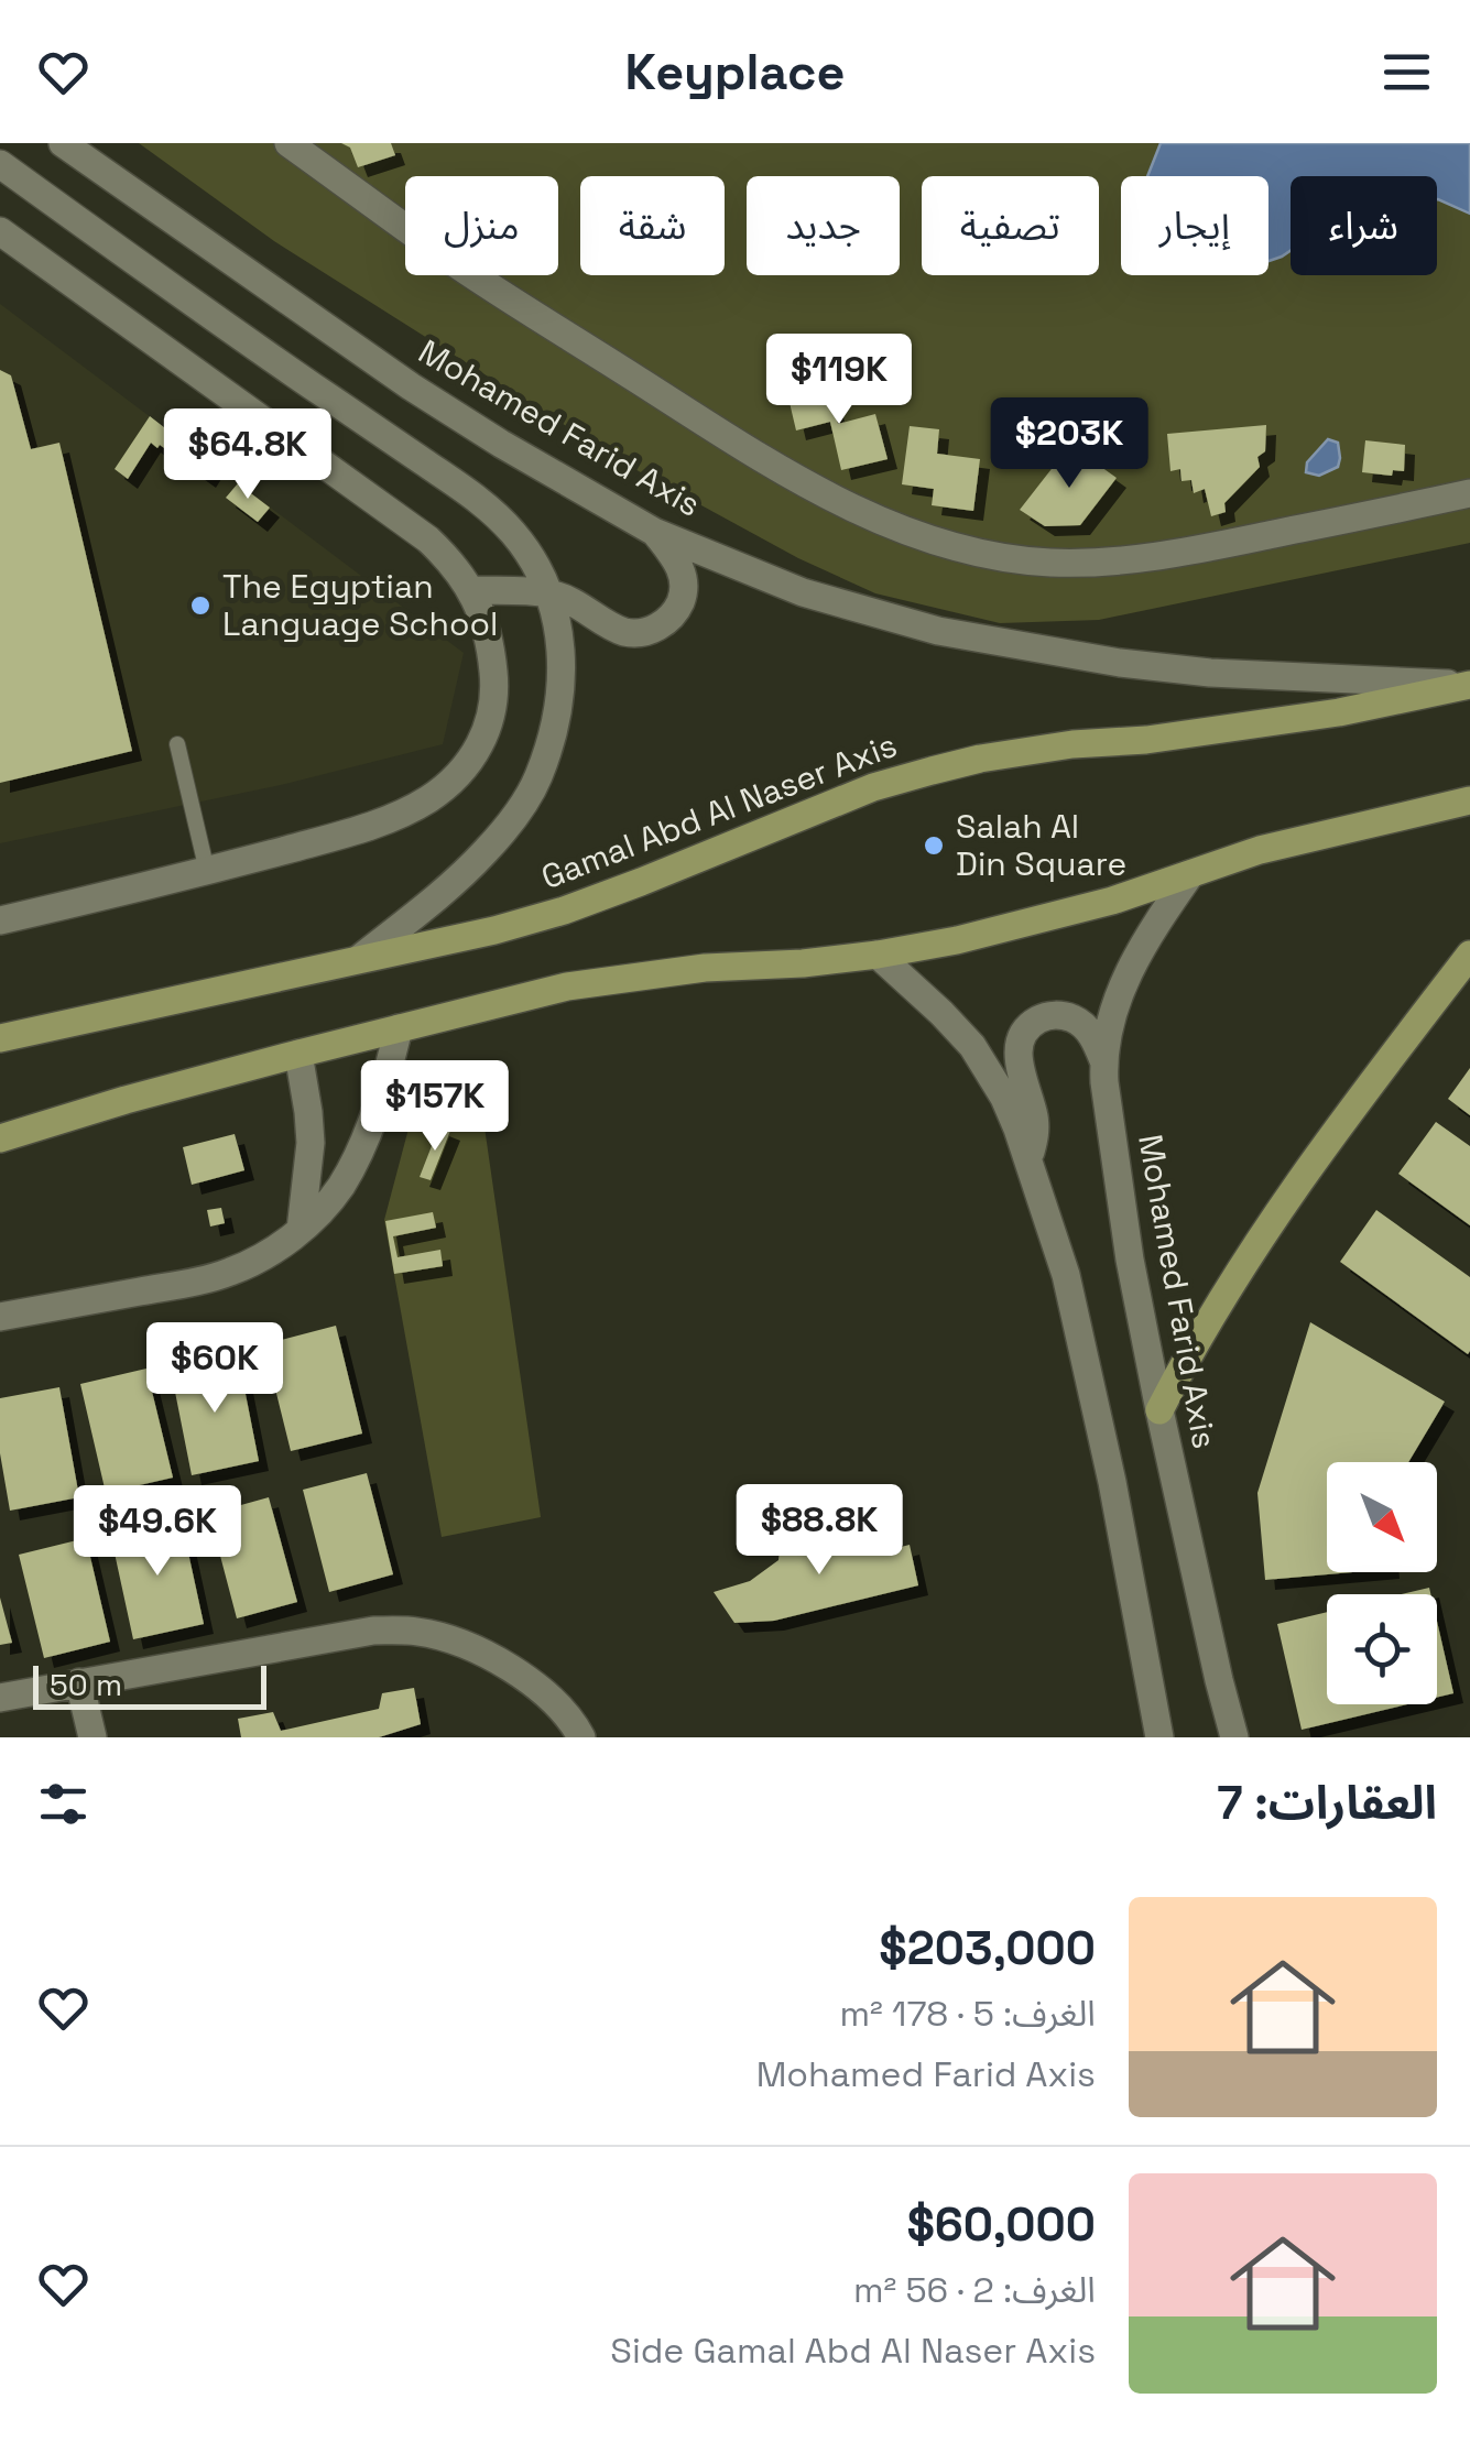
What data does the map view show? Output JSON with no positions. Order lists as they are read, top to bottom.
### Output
{
  "streets": {
    "main road": ["Mohamed Farid Axis", "Gamal Abd Al Naser Axis"]
  },
  "crossings": [
    ["Mohamed Farid Axis", "Gamal Abd Al Naser Axis"]
  ],
  "places": ["The Egyptian Language School", "Salah Al Din Square"],
  "scale_bar": "50 m",
  "north": "bottom right",
  "page": {
    "header": "Keyplace",
    "chip": [
      "شراء",
      "إيجار",
      "تصفية",
      "جديد",
      "شقة",
      "منزل"
    ],
    "price": [
      "$119K",
      "$203K",
      "$64.8K",
      "$157K",
      "$60K",
      "$88.8K",
      "$49.6K"
    ],
    "scale": "50 m",
    "heading": "العقارات: 7",
    "list": [
      {
        "name": "$203,000",
        "note": "الغرف: 5 · 178 m² · Mohamed Farid Axis"
      },
      {
        "name": "$60,000",
        "note": "الغرف: 2 · 56 m² · Side Gamal Abd Al Naser Axis"
      }
    ]
  }
}
